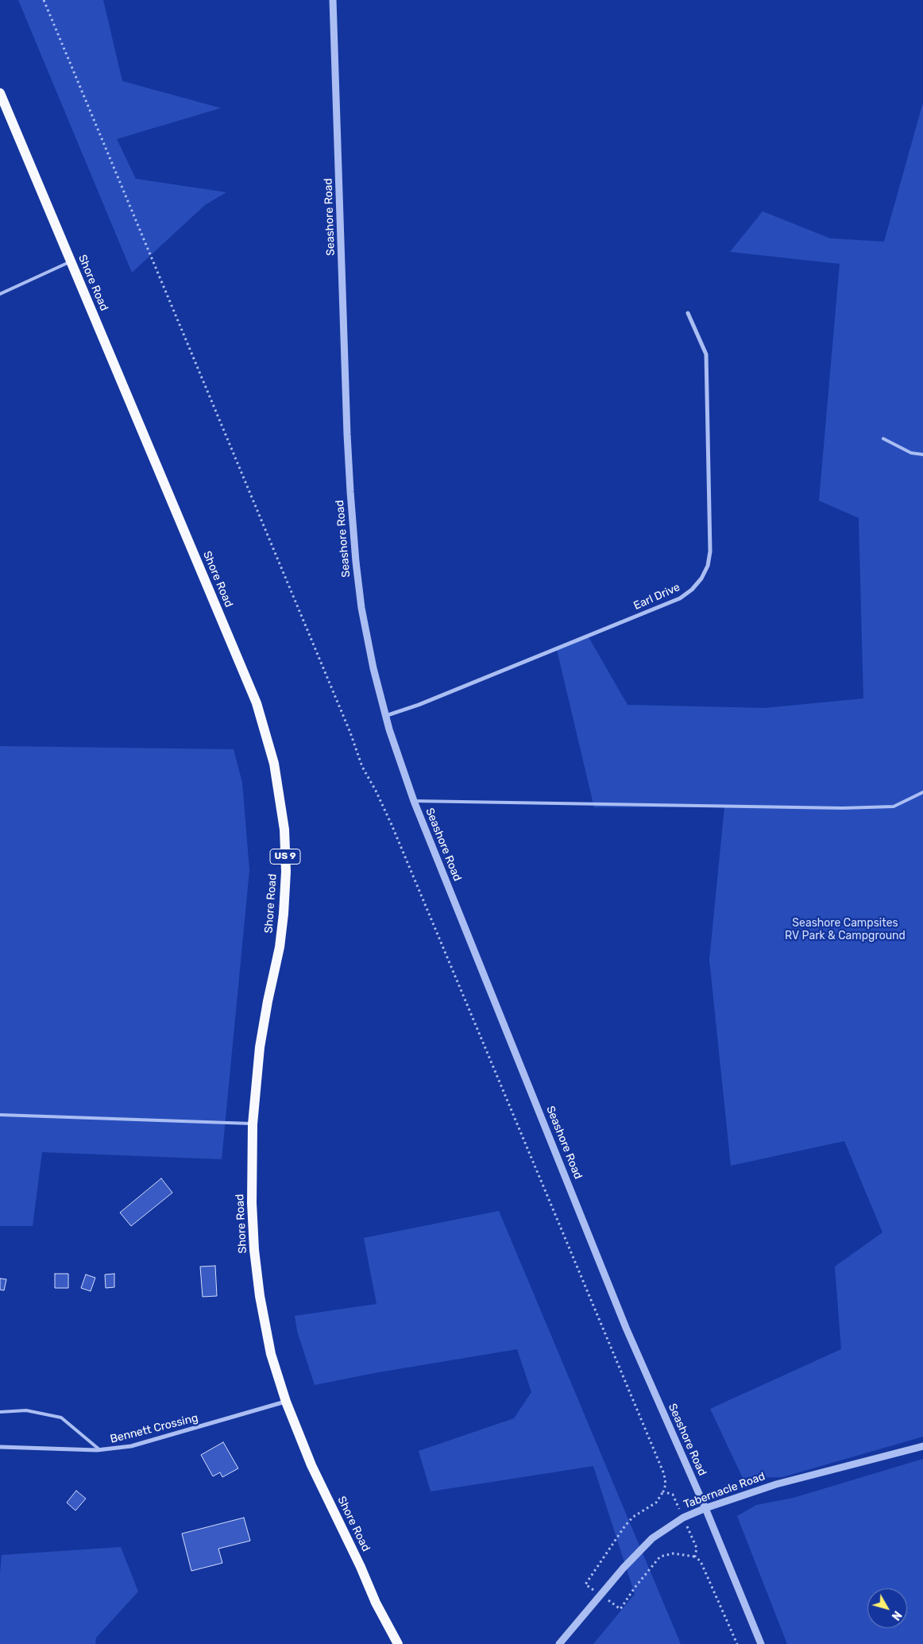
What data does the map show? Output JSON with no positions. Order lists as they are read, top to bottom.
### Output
{
  "streets": {
    "main road": ["Shore Road", "US 9"],
    "street": [
      "Seashore Road",
      "Earl Drive",
      "Bennett Crossing",
      "Tabernacle Road"
    ]
  },
  "crossings": [
    ["Seashore Road", "Earl Drive"],
    ["Seashore Road", "Tabernacle Road"],
    ["Shore Road", "Bennett Crossing"]
  ],
  "parks": ["Seashore Campsites RV Park & Campground"],
  "north": "bottom right"
}
